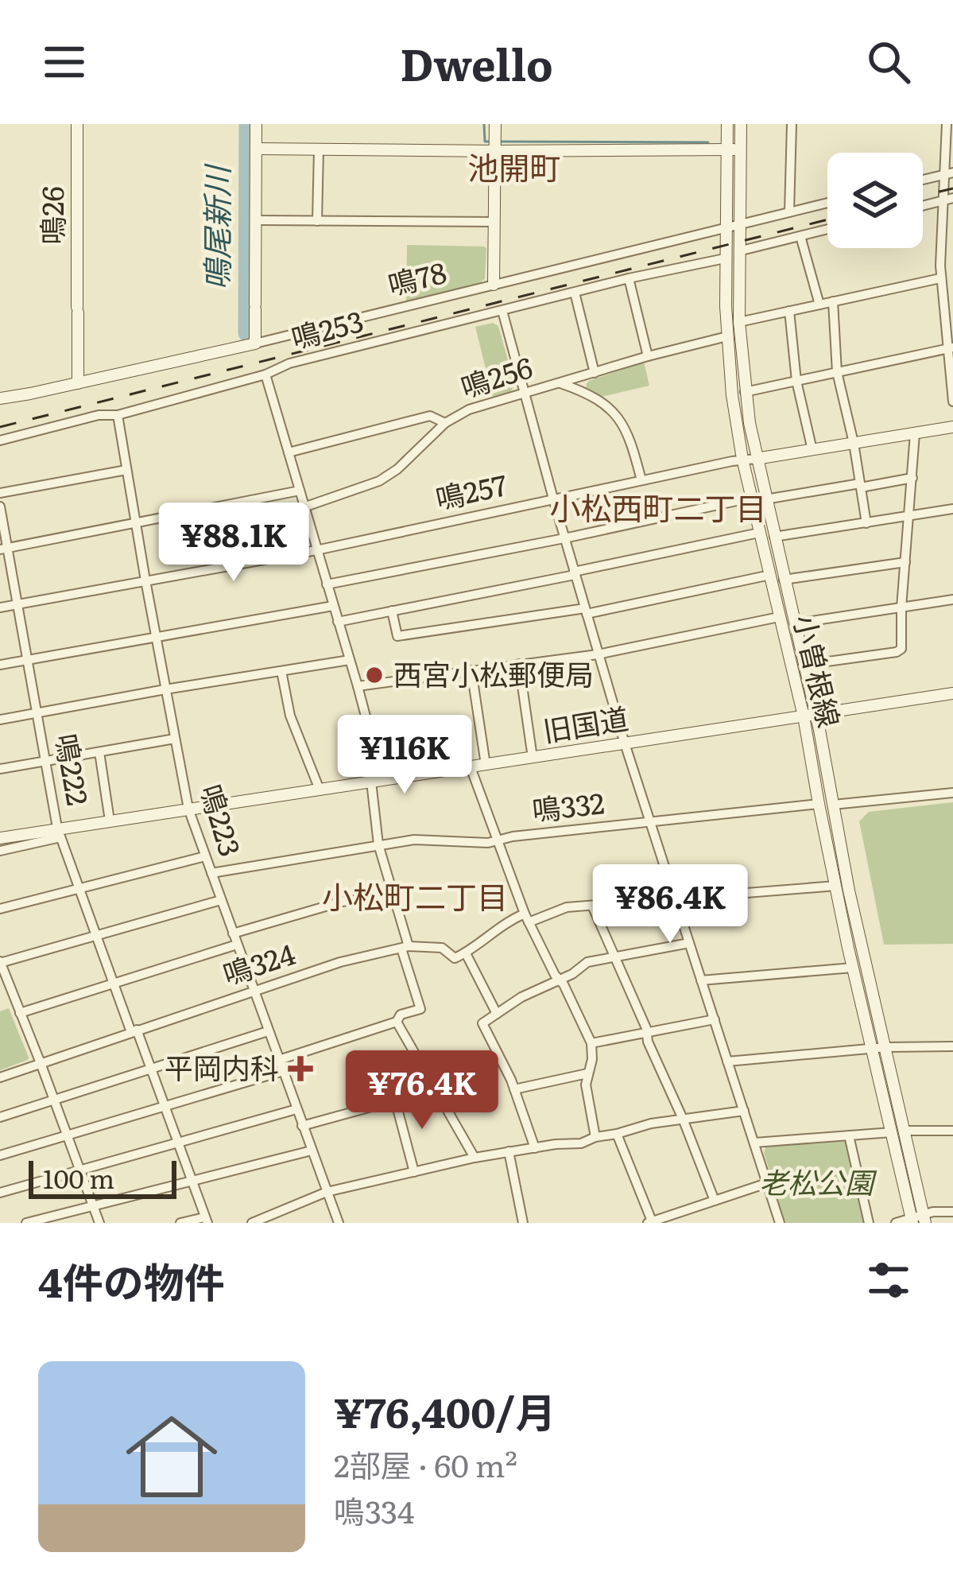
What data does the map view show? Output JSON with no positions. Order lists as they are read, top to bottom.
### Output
{
  "streets": {
    "street": [
      "鳴26",
      "鳴78",
      "鳴253",
      "鳴256",
      "鳴257",
      "小曽根線",
      "旧国道",
      "鳴222",
      "鳴332",
      "鳴223",
      "鳴324"
    ]
  },
  "crossings": [
    ["鳴26", "鳴78"],
    ["鳴78", "小曽根線"],
    ["鳴253", "小曽根線"],
    ["鳴253", "鳴223"],
    ["鳴256", "小曽根線"],
    ["鳴257", "小曽根線"],
    ["鳴257", "鳴222"],
    ["鳴257", "鳴223"],
    ["小曽根線", "旧国道"],
    ["小曽根線", "鳴332"],
    ["旧国道", "鳴222"],
    ["旧国道", "鳴223"],
    ["鳴222", "鳴324"],
    ["鳴332", "鳴223"],
    ["鳴223", "鳴324"]
  ],
  "districts": ["池開町", "小松西町二丁目", "小松町二丁目"],
  "water": ["鳴尾新川"],
  "parks": ["老松公園"],
  "places": {
    "other": ["西宮小松郵便局"],
    "health": ["平岡内科"]
  },
  "scale_bar": "100 m",
  "page": {
    "header": "Dwello",
    "price": [
      "¥88.1K",
      "¥116K",
      "¥86.4K",
      "¥76.4K"
    ],
    "scale": "100 m",
    "heading": "4件の物件",
    "list": [
      {
        "name": "¥76,400/月",
        "note": "2部屋 · 60 m² · 鳴334"
      }
    ]
  }
}
